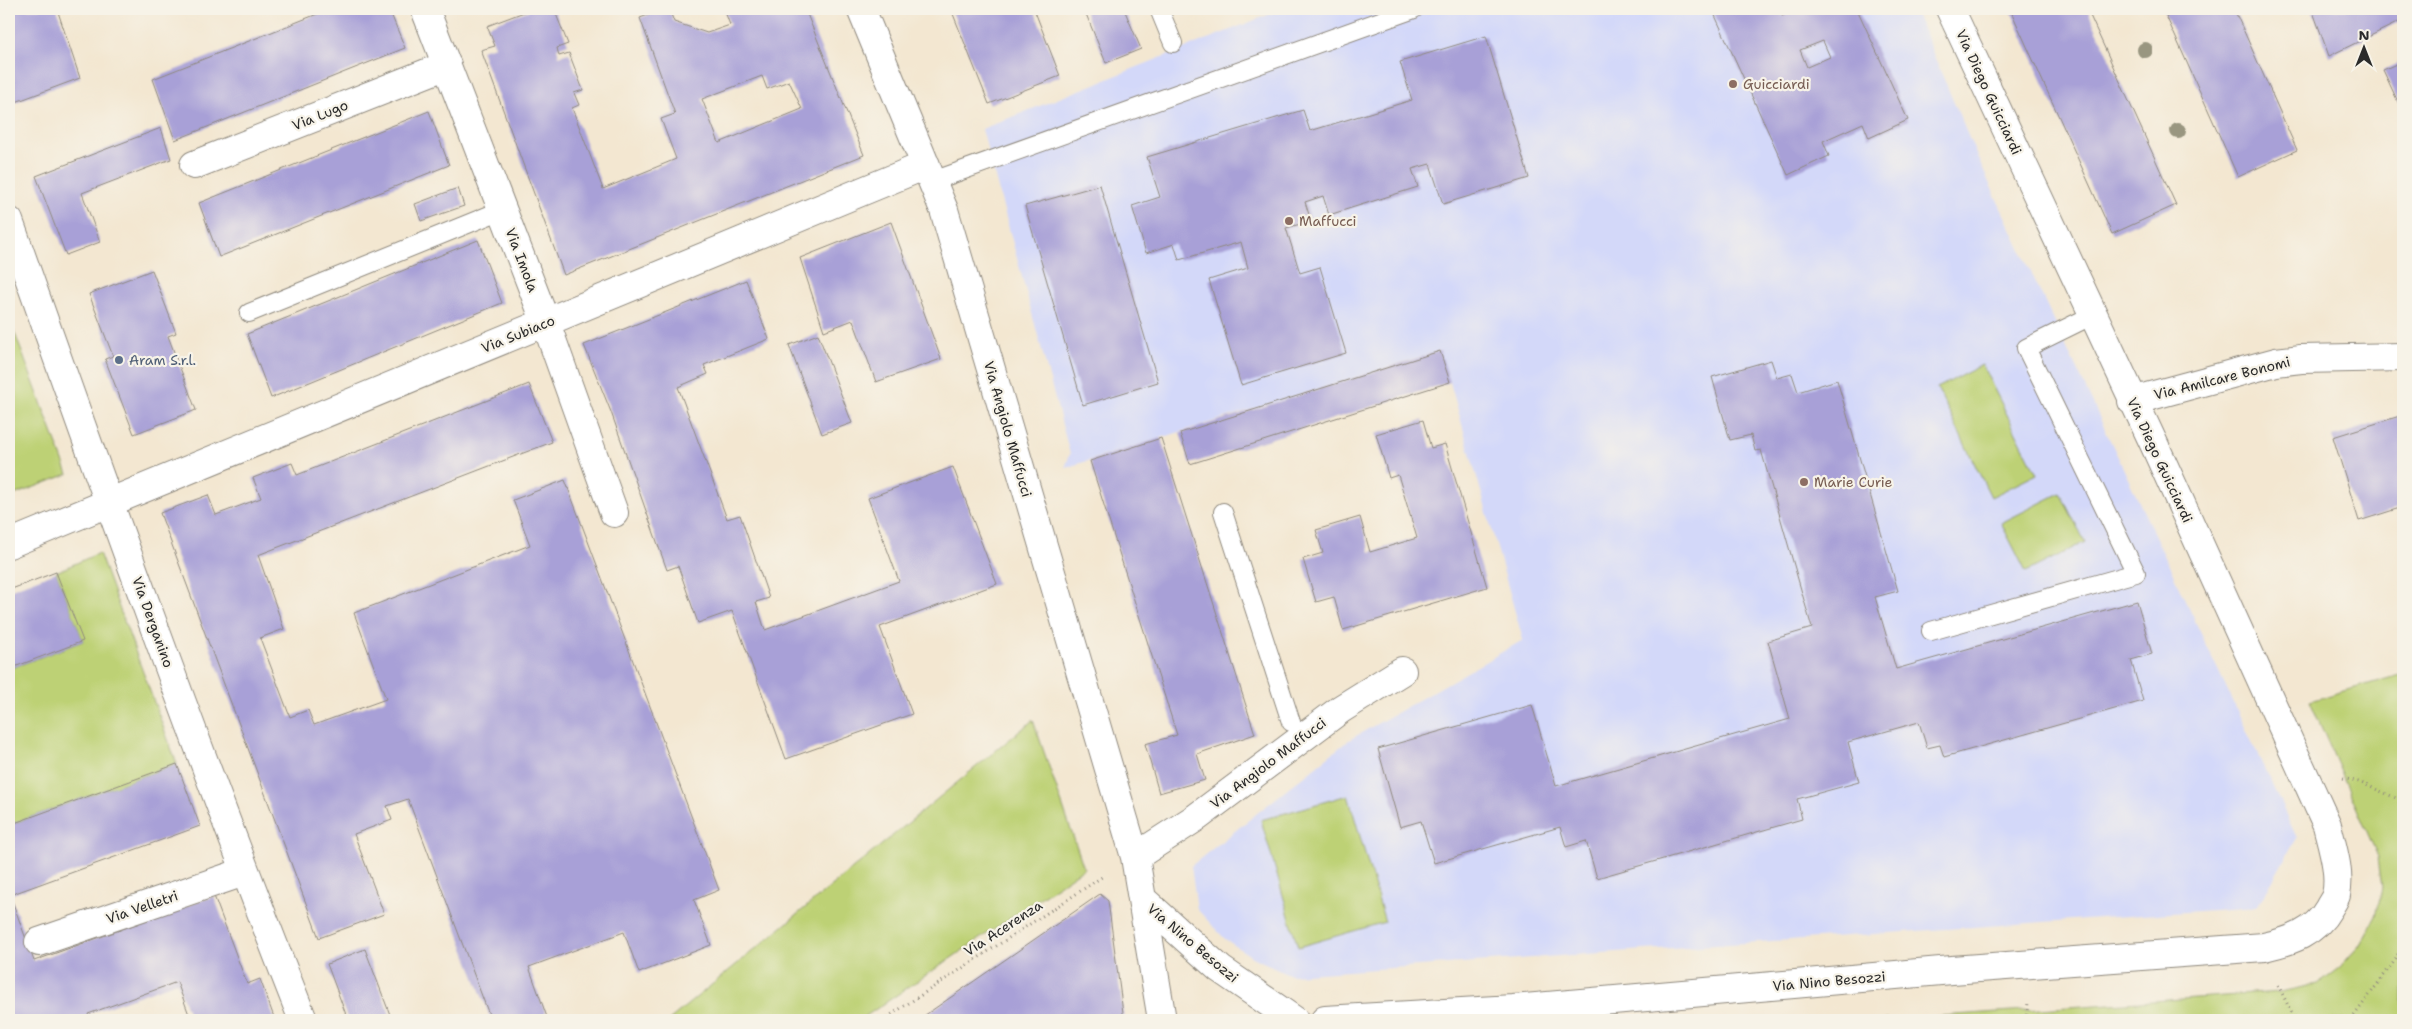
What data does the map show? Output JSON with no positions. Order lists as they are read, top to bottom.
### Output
{
  "streets": {
    "street": [
      "Via Diego Guicciardi",
      "Via Lugo",
      "Via Imola",
      "Via Subiaco",
      "Via Amilcare Bonomi",
      "Via Angiolo Maffucci",
      "Via Derganino",
      "Via Velletri",
      "Via Nino Besozzi"
    ],
    "path": ["Via Acerenza"]
  },
  "crossings": [
    ["Via Diego Guicciardi", "Via Amilcare Bonomi"],
    ["Via Diego Guicciardi", "Via Nino Besozzi"],
    ["Via Lugo", "Via Imola"],
    ["Via Imola", "Via Subiaco"],
    ["Via Subiaco", "Via Angiolo Maffucci"],
    ["Via Subiaco", "Via Derganino"],
    ["Via Angiolo Maffucci", "Via Acerenza"],
    ["Via Angiolo Maffucci", "Via Nino Besozzi"],
    ["Via Derganino", "Via Velletri"]
  ],
  "places": [
    "Guicciardi",
    "Maffucci",
    "Aram S.r.l.",
    "Marie Curie"
  ],
  "north": "top"
}
